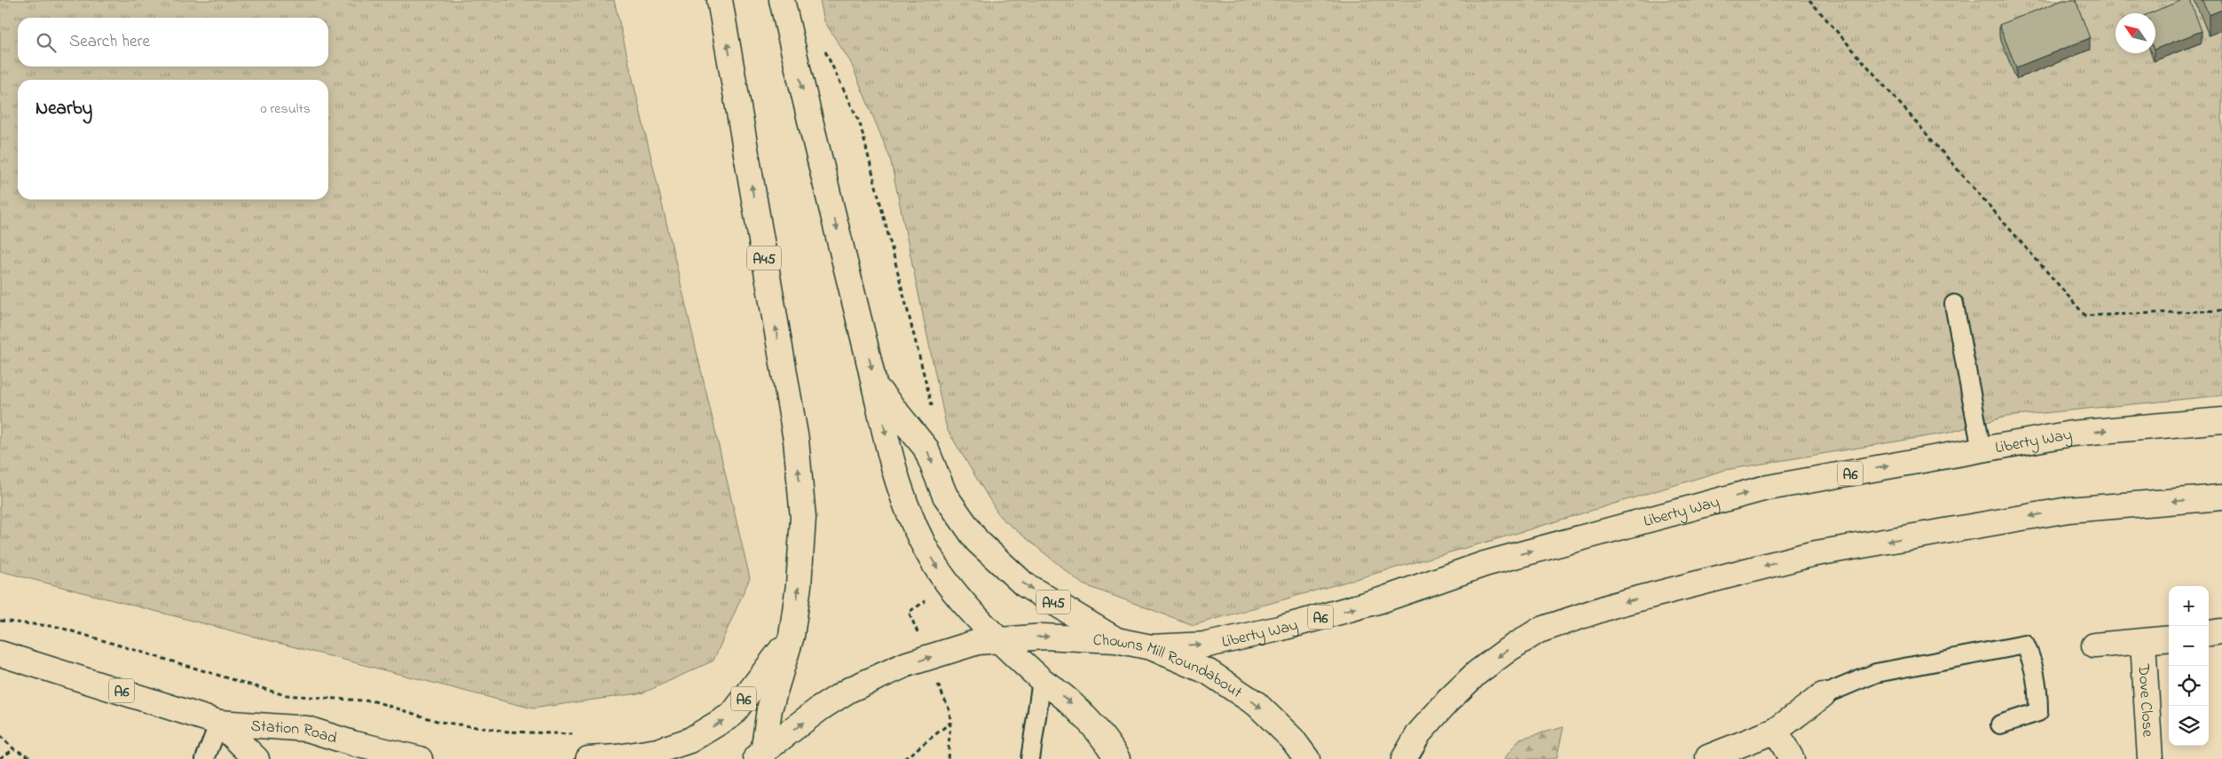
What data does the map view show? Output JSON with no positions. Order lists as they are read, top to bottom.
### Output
{
  "streets": {
    "main road": [
      "A45",
      "Liberty Way",
      "A6",
      "Chowns Mill Roundabout",
      "Dove Close",
      "Station Road"
    ]
  },
  "crossings": [
    ["A45", "A6"],
    ["A45", "Chowns Mill Roundabout"],
    ["Liberty Way", "Chowns Mill Roundabout"]
  ],
  "one_way": ["Chowns Mill Roundabout"],
  "north": "top left",
  "page": {
    "search": "Search here",
    "heading": ["Nearby", "0 results"],
    "map_buttons": ["+", "−"]
  }
}
